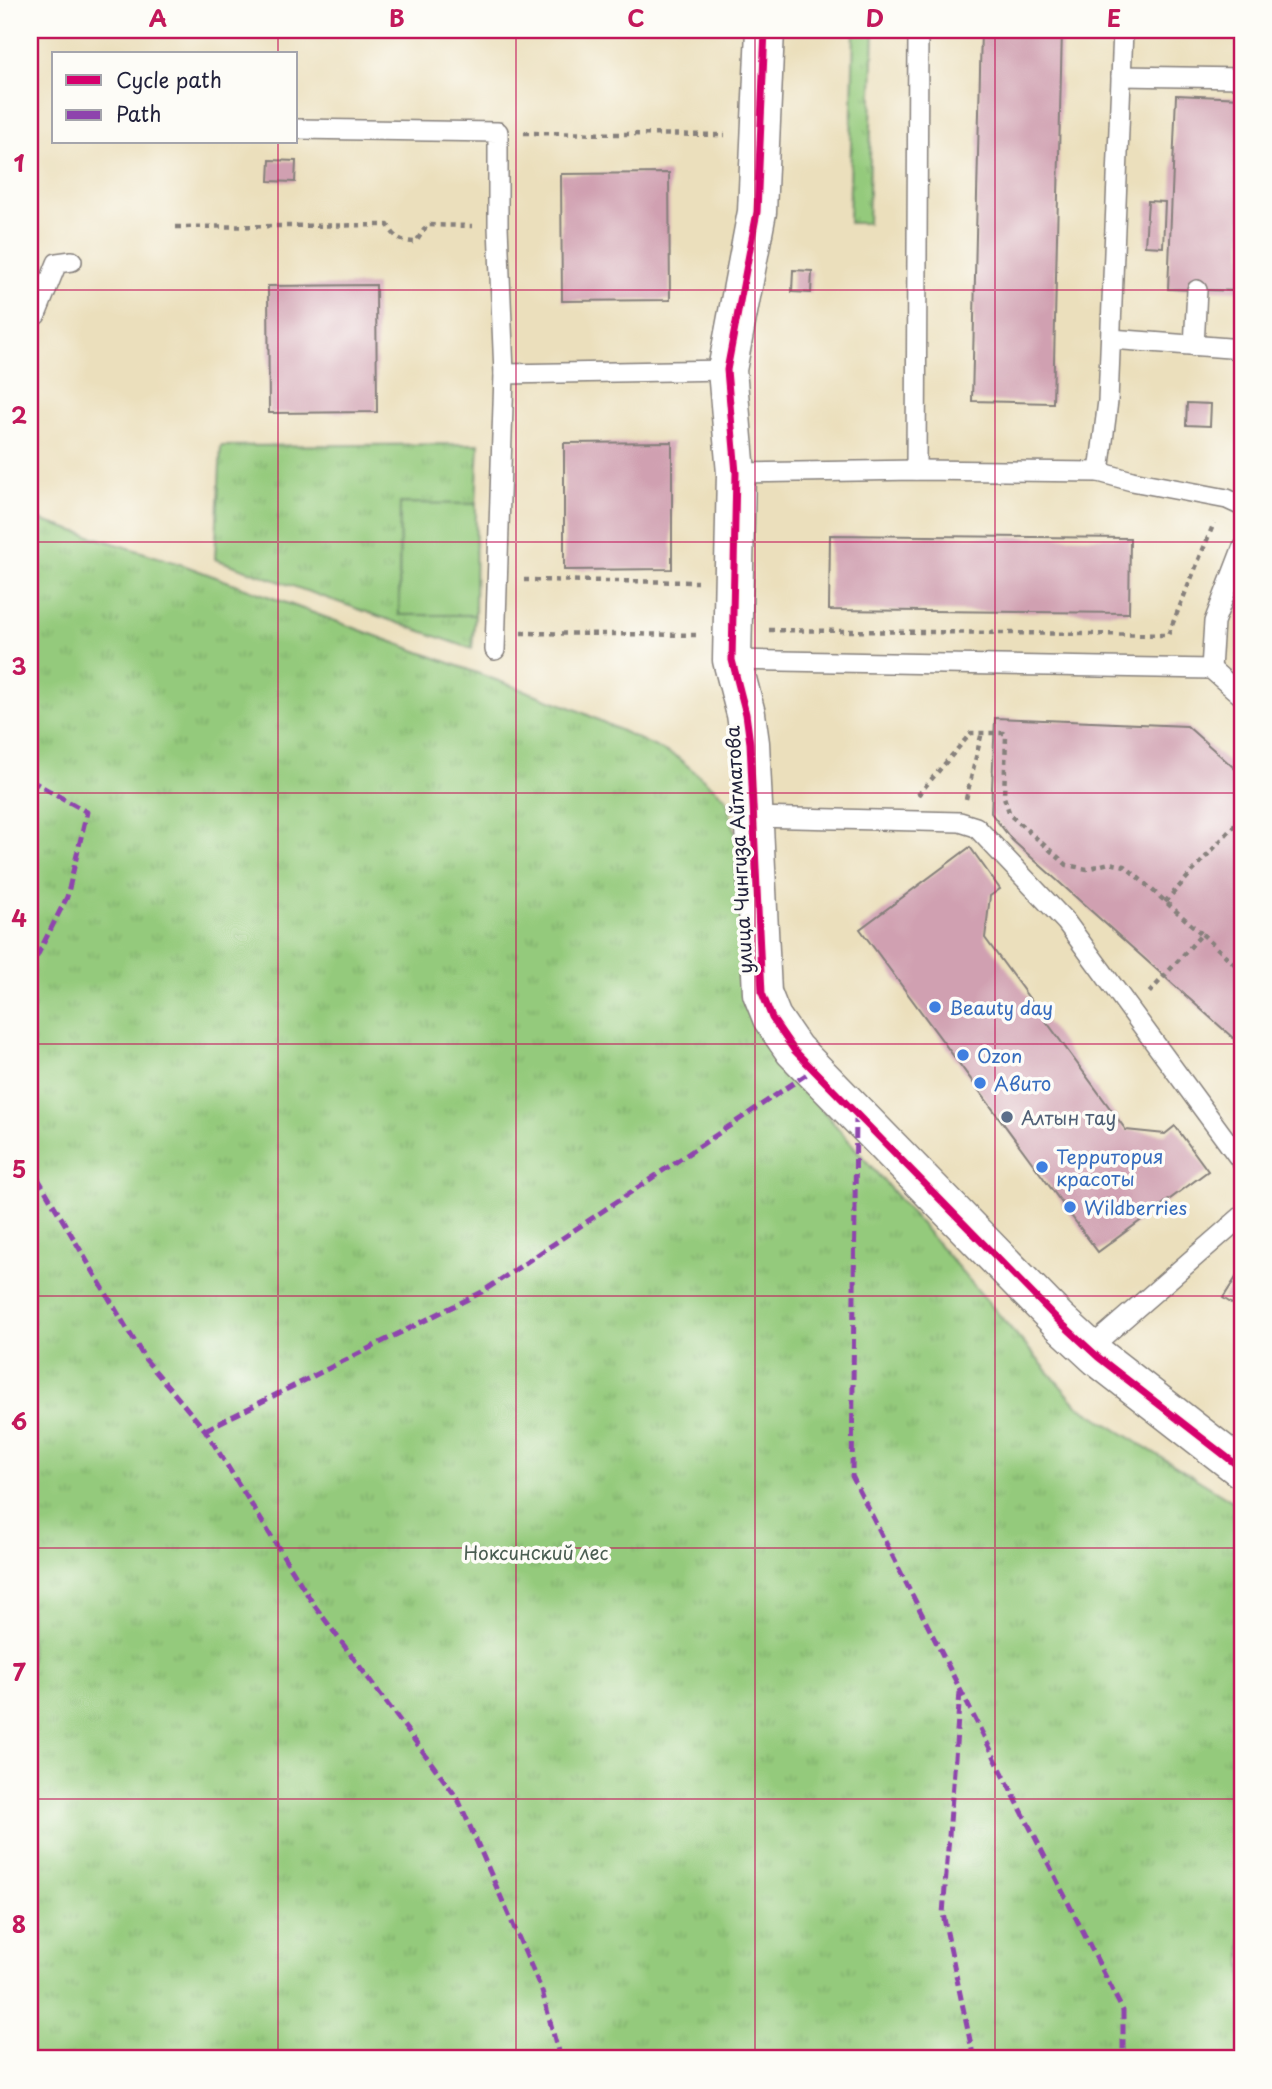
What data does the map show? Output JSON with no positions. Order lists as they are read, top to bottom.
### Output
{
  "streets": {
    "street": ["улица Чингиза Айтматова"]
  },
  "parks": ["Ноксинский лес"],
  "places": [
    "Beauty day",
    "Ozon",
    "Авито",
    "Алтын тау",
    "Территория красоты",
    "Wildberries"
  ],
  "legend": ["Cycle path", "Path"],
  "grid": {
    "columns": [
      "A",
      "B",
      "C",
      "D",
      "E"
    ],
    "rows": [
      "1",
      "2",
      "3",
      "4",
      "5",
      "6",
      "7",
      "8"
    ]
  }
}
